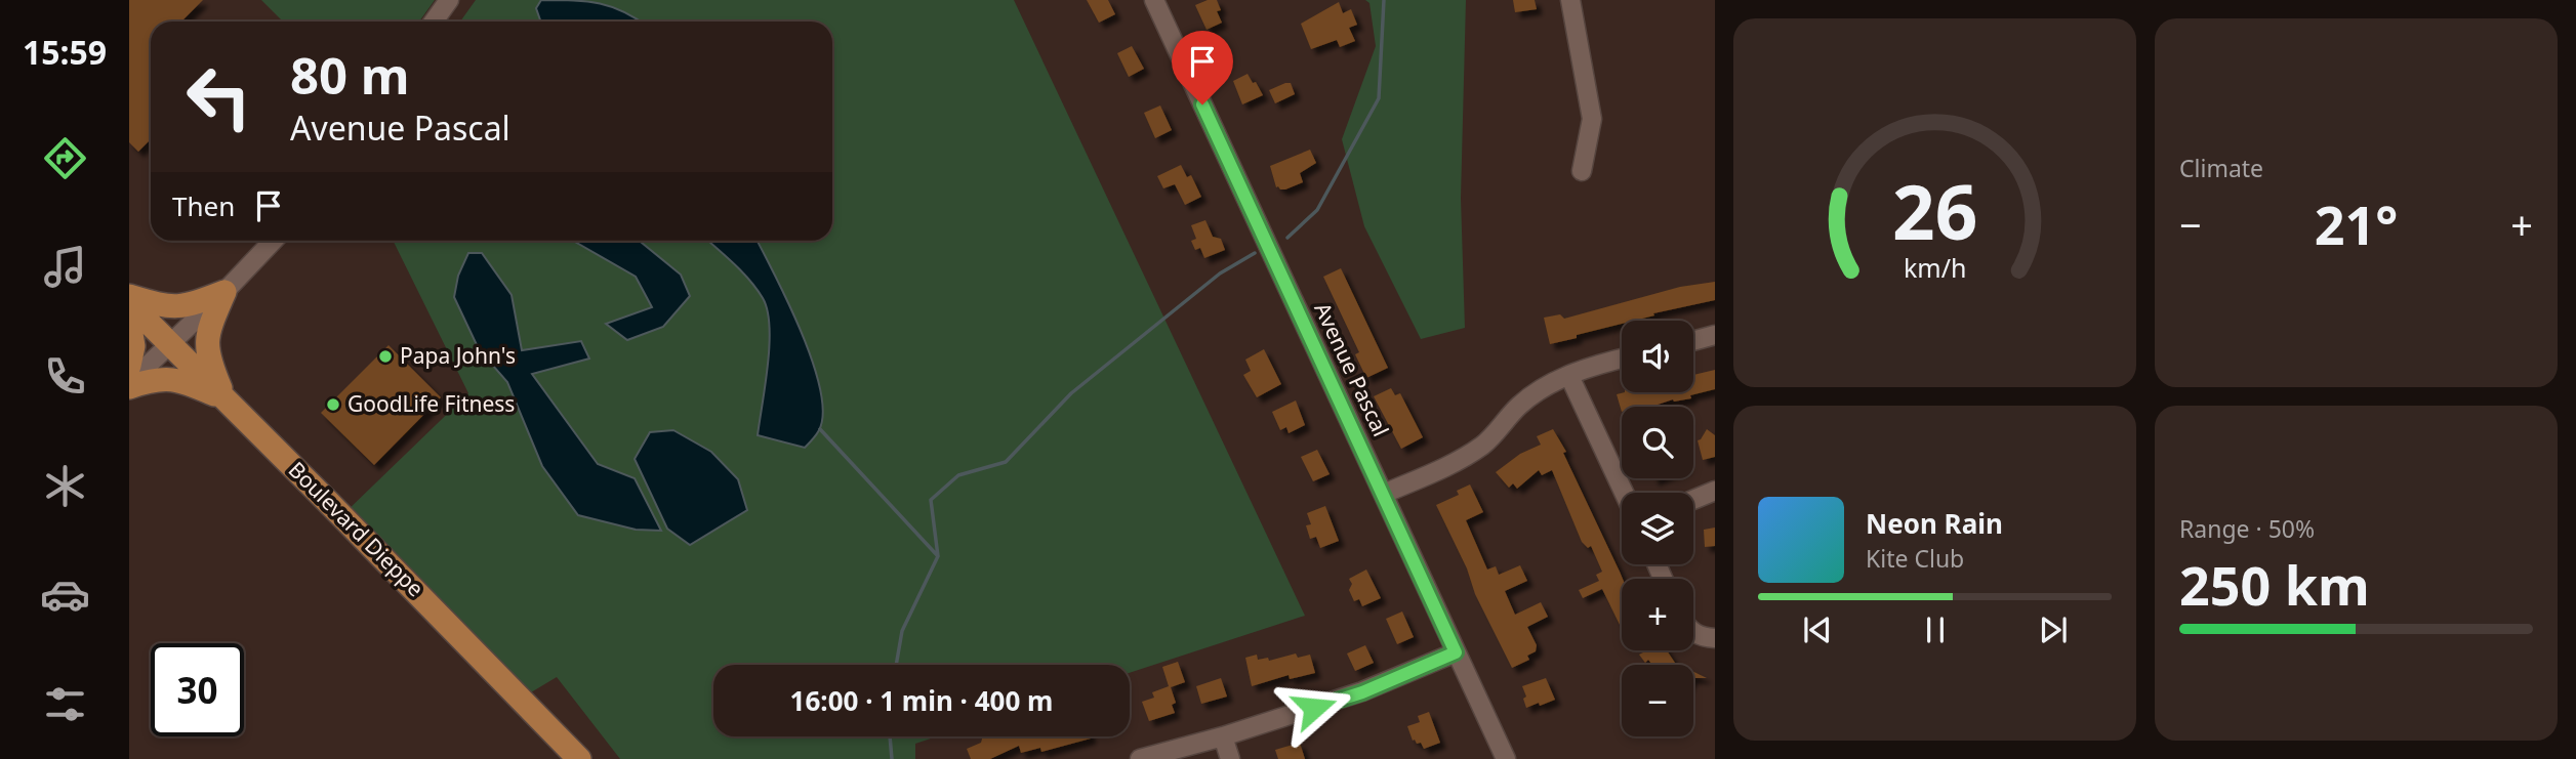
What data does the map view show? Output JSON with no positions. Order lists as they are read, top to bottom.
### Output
{
  "streets": {
    "main road": ["Boulevard Dieppe"],
    "street": ["Avenue Pascal"]
  },
  "places": ["Papa John's", "GoodLife Fitness"],
  "page": {
    "tabs": "15:59",
    "tile": [
      "Climate",
      ["Range · 50%", "250 km"]
    ],
    "turn": ["80 m", "Avenue Pascal"],
    "then": "Then",
    "heat": ["−", "21°", "+"],
    "map_buttons": ["+", "−"],
    "song": ["Neon Rain", "Kite Club"],
    "limit": "30",
    "trip": "16:00 · 1 min · 400 m",
    "gauge": ["26", "km/h"]
  }
}
